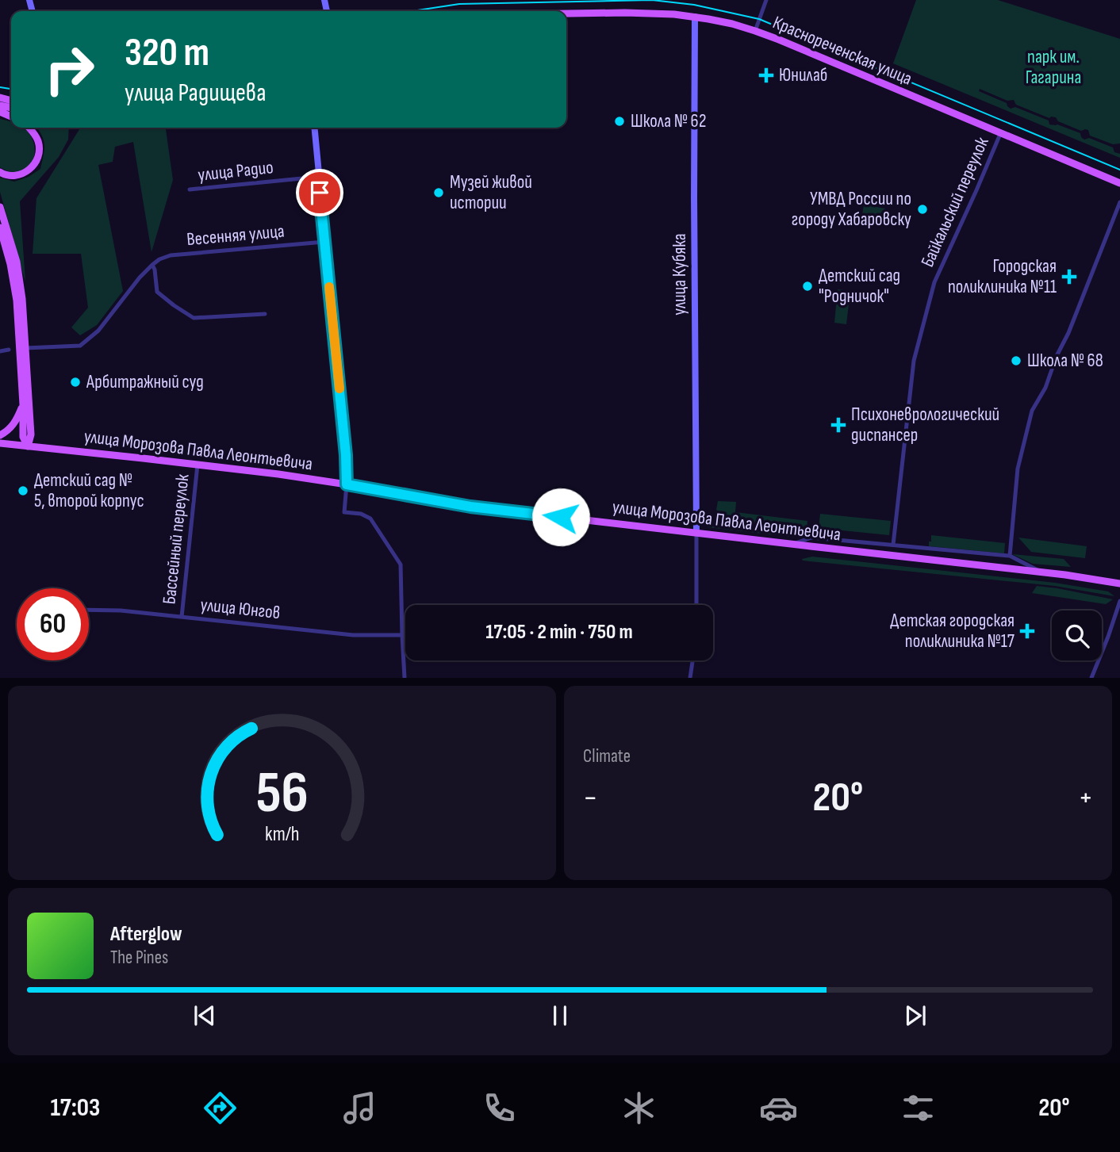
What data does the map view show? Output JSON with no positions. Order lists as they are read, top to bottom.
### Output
{
  "streets": {
    "main road": ["Краснореченская улица", "улица Морозова Павла Леонтьевича"],
    "street": [
      "улица Радио",
      "Байкальский переулок",
      "Весенняя улица",
      "улица Кубяка",
      "Бассейный переулок",
      "улица Юнгов"
    ]
  },
  "crossings": [
    ["Краснореченская улица", "Байкальский переулок"],
    ["Краснореченская улица", "улица Кубяка"],
    ["улица Кубяка", "улица Морозова Павла Леонтьевича"],
    ["улица Морозова Павла Леонтьевича", "Бассейный переулок"],
    ["Бассейный переулок", "улица Юнгов"]
  ],
  "parks": ["парк им. Гагарина"],
  "places": {
    "health": [
      "Юнилаб",
      "Городская поликлиника №11",
      "Психоневрологический диспансер",
      "Детская городская поликлиника №17"
    ],
    "other": [
      "Школа № 62",
      "Музей живой истории",
      "УМВД России по городу Хабаровску",
      "Детский сад \"Родничок\"",
      "Школа № 68",
      "Арбитражный суд",
      "Детский сад № 5, второй корпус"
    ]
  },
  "page": {
    "turn": ["320 m", "улица Радищева"],
    "limit": "60",
    "trip": "17:05 · 2 min · 750 m",
    "tile": "Climate",
    "heat": ["−", "20°", "+"],
    "song": ["Afterglow", "The Pines"],
    "tabs": ["17:03", "20°"],
    "gauge": ["56", "km/h"]
  }
}
